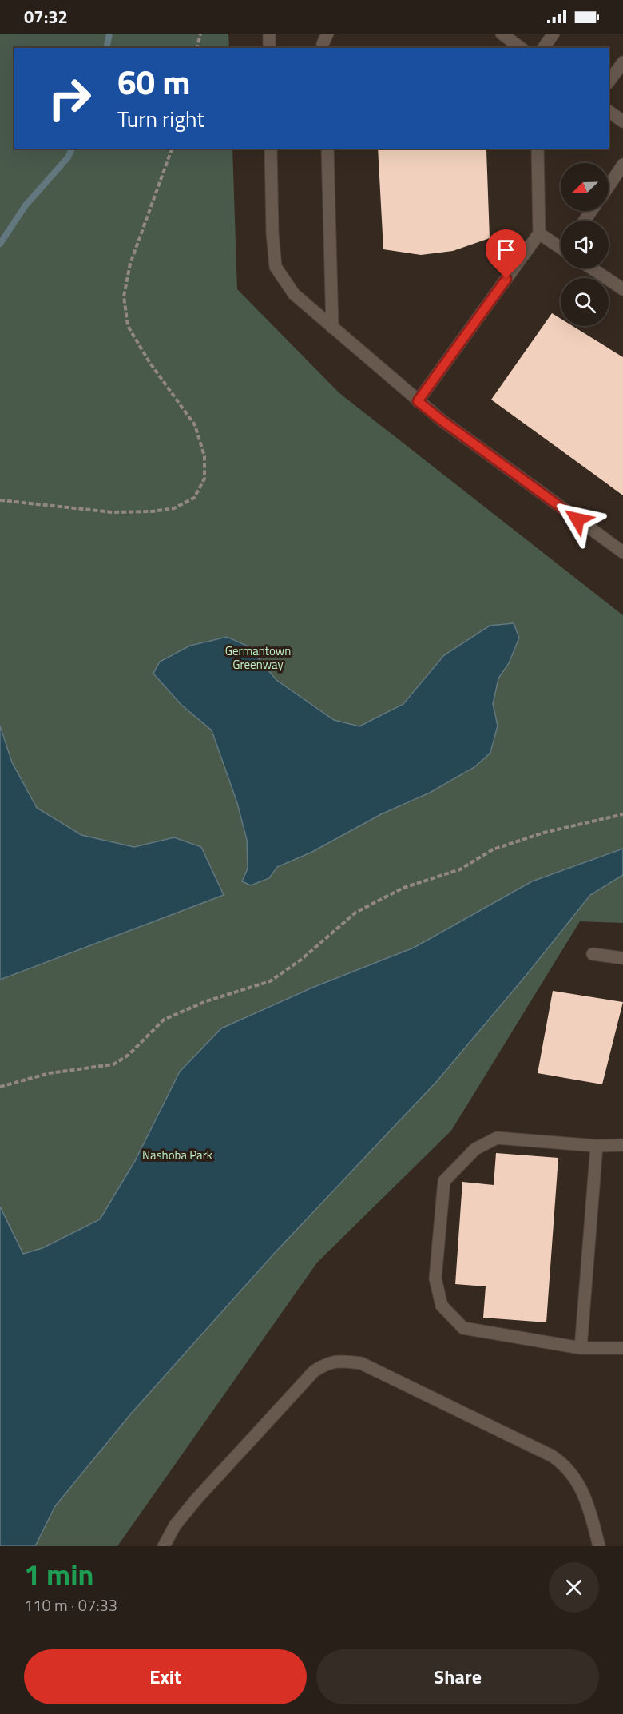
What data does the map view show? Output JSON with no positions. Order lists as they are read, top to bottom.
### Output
{
  "parks": ["Germantown Greenway", "Nashoba Park"],
  "north": "bottom left",
  "page": {
    "status": "07:32",
    "turn": ["60 m", "Turn right"],
    "heading": ["1 min", "110 m · 07:33"],
    "buttons": ["Exit", "Share"]
  }
}
